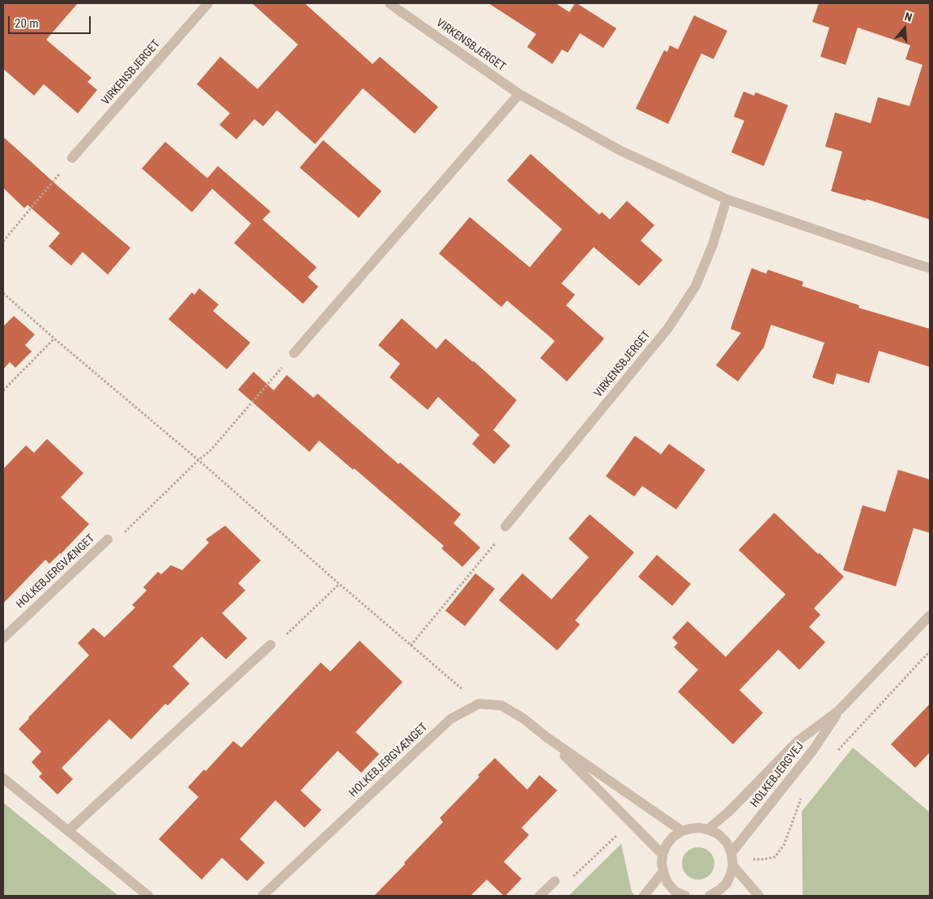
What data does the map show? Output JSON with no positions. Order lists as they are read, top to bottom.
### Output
{
  "streets": {
    "street": ["VIRKENSBJERGET", "HOLKEBJERGVÆNGET", "HOLKEBJERGVEJ"]
  },
  "scale_bar": "20 m",
  "north": "top"
}
